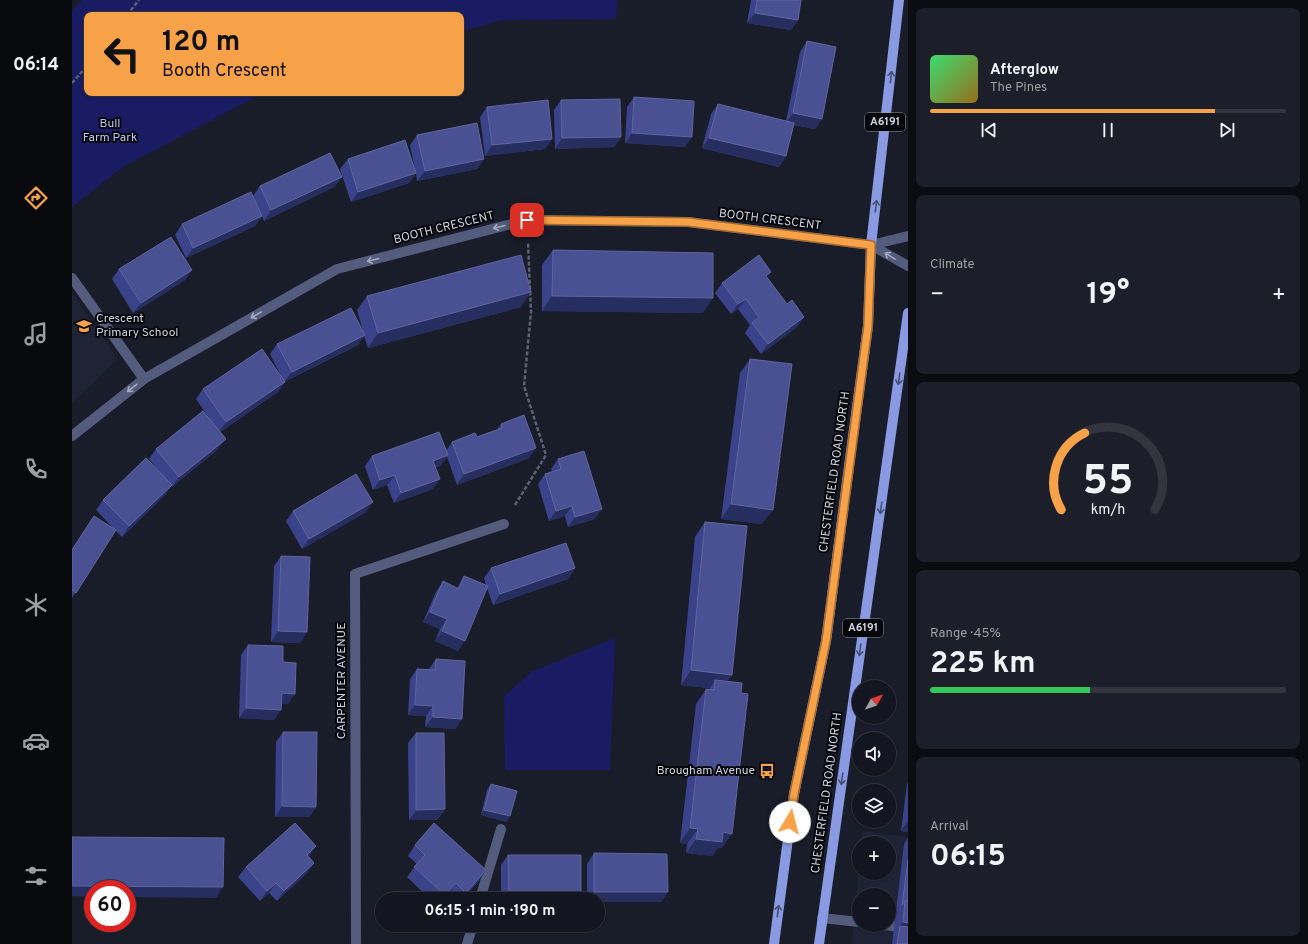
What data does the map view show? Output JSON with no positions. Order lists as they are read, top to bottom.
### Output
{
  "streets": {
    "main road": ["A6191", "CHESTERFIELD ROAD NORTH"],
    "street": ["BOOTH CRESCENT", "CARPENTER AVENUE"]
  },
  "crossings": [
    ["BOOTH CRESCENT", "CHESTERFIELD ROAD NORTH"]
  ],
  "one_way": ["BOOTH CRESCENT"],
  "parks": ["Bull Farm Park"],
  "places": {
    "school or university": ["Crescent Primary School"],
    "bus stop": ["Brougham Avenue"]
  },
  "north": "top right",
  "page": {
    "tabs": "06:14",
    "turn": ["120 m", "Booth Crescent"],
    "song": ["Afterglow", "The Pines"],
    "tile": [
      "Climate",
      ["Range · 45%", "225 km"],
      ["Arrival", "06:15"]
    ],
    "heat": ["−", "19°", "+"],
    "map_buttons": ["+", "−"],
    "limit": "60",
    "trip": "06:15 · 1 min · 190 m",
    "gauge": ["55", "km/h"]
  }
}
